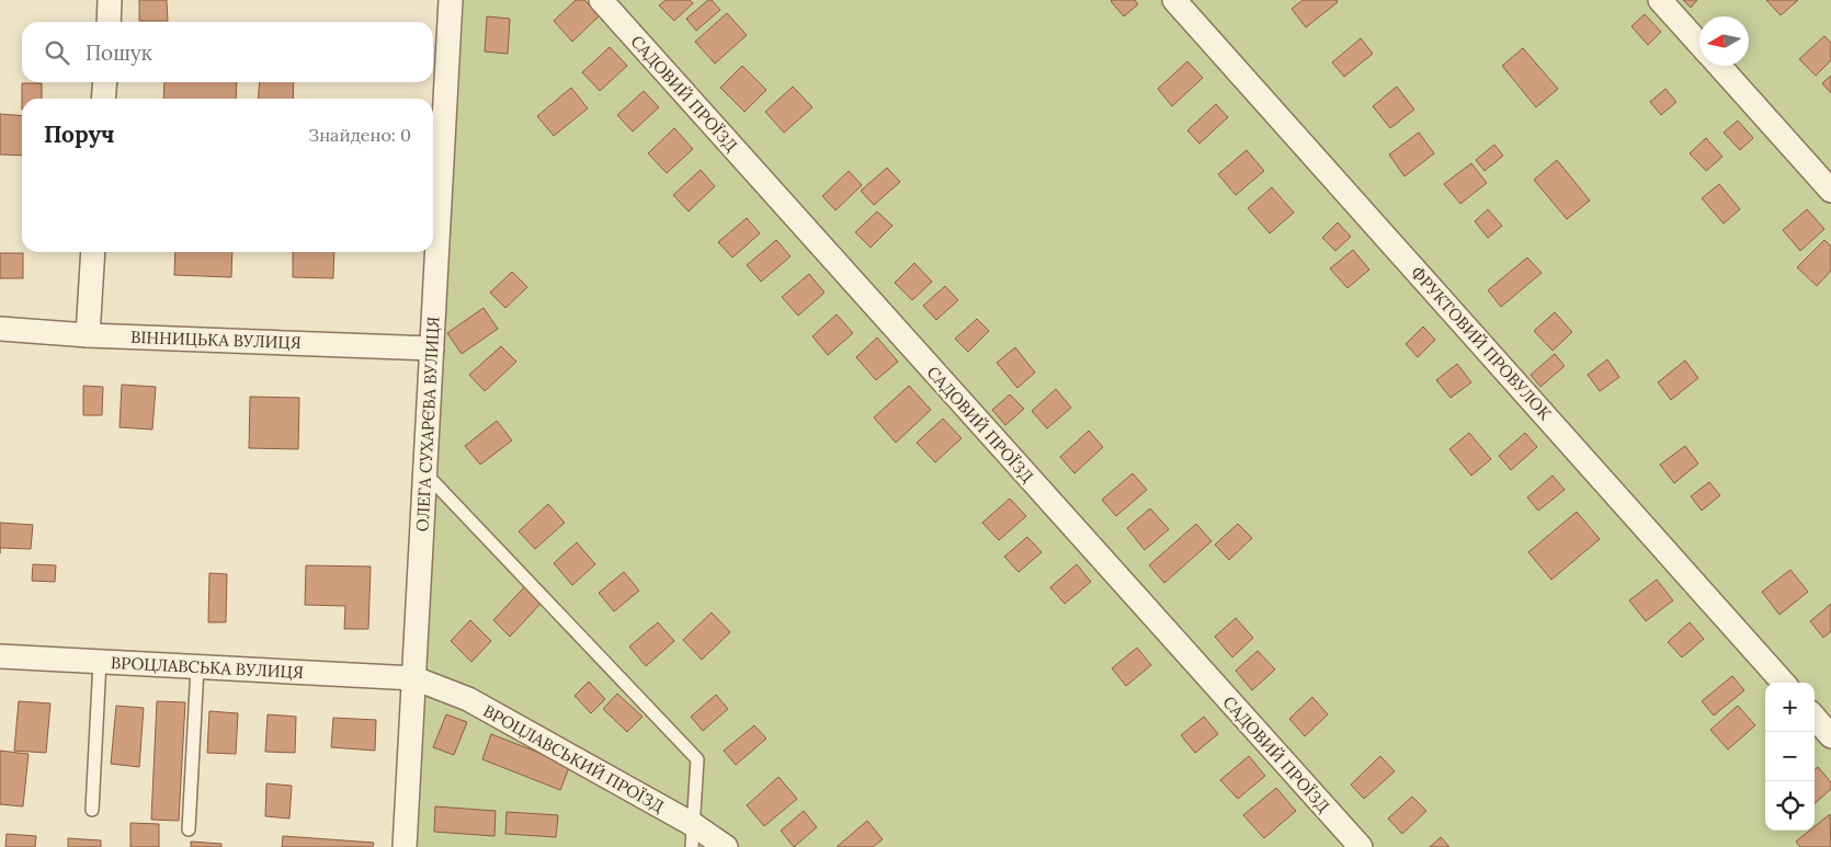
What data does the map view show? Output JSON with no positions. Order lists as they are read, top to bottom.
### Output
{
  "streets": {
    "street": [
      "САДОВИЙ ПРОЇЗД",
      "ВІННИЦЬКА ВУЛИЦЯ",
      "ФРУКТОВИЙ ПРОВУЛОК",
      "ОЛЕГА СУХАРЄВА ВУЛИЦЯ",
      "ВРОЦЛАВСЬКА ВУЛИЦЯ",
      "ВРОЦЛАВСЬКИЙ ПРОЇЗД"
    ]
  },
  "crossings": [
    ["ВІННИЦЬКА ВУЛИЦЯ", "ОЛЕГА СУХАРЄВА ВУЛИЦЯ"],
    ["ОЛЕГА СУХАРЄВА ВУЛИЦЯ", "ВРОЦЛАВСЬКА ВУЛИЦЯ"],
    ["ОЛЕГА СУХАРЄВА ВУЛИЦЯ", "ВРОЦЛАВСЬКИЙ ПРОЇЗД"],
    ["ВРОЦЛАВСЬКА ВУЛИЦЯ", "ВРОЦЛАВСЬКИЙ ПРОЇЗД"]
  ],
  "north": "left",
  "page": {
    "search": "Пошук",
    "heading": ["Поруч", "Знайдено: 0"],
    "map_buttons": ["+", "−"]
  }
}
